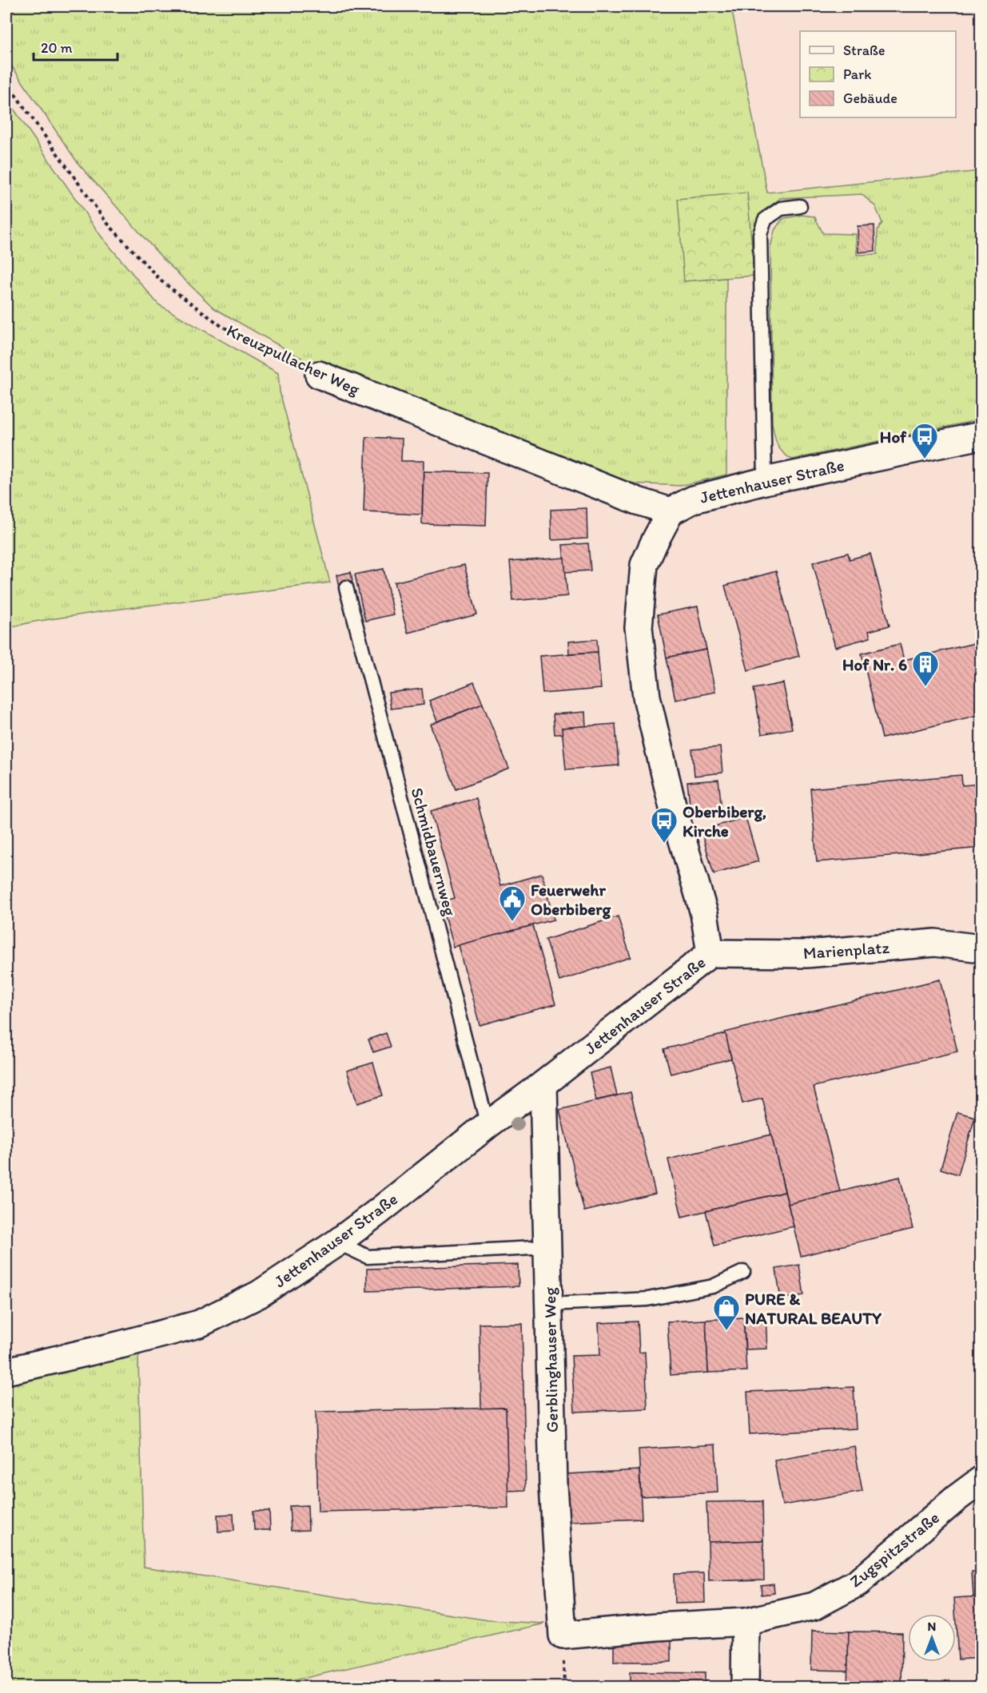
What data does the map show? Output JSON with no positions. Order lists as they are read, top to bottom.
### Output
{
  "streets": {
    "street": [
      "Kreuzpullacher Weg",
      "Jettenhauser Straße",
      "Marienplatz",
      "Gerblinghauser Weg",
      "Zugspitzstraße"
    ],
    "lane": ["Schmidbauernweg"]
  },
  "crossings": [
    ["Kreuzpullacher Weg", "Jettenhauser Straße"],
    ["Jettenhauser Straße", "Schmidbauernweg"],
    ["Jettenhauser Straße", "Marienplatz"],
    ["Jettenhauser Straße", "Gerblinghauser Weg"],
    ["Gerblinghauser Weg", "Zugspitzstraße"]
  ],
  "places": {
    "bus stop": ["Hof", "Oberbiberg, Kirche"],
    "building": ["Hof Nr. 6"],
    "public building": ["Feuerwehr Oberbiberg"],
    "shop": ["PURE & NATURAL BEAUTY"]
  },
  "legend": ["Straße", "Park", "Gebäude"],
  "scale_bar": "20 m",
  "north": "top"
}
